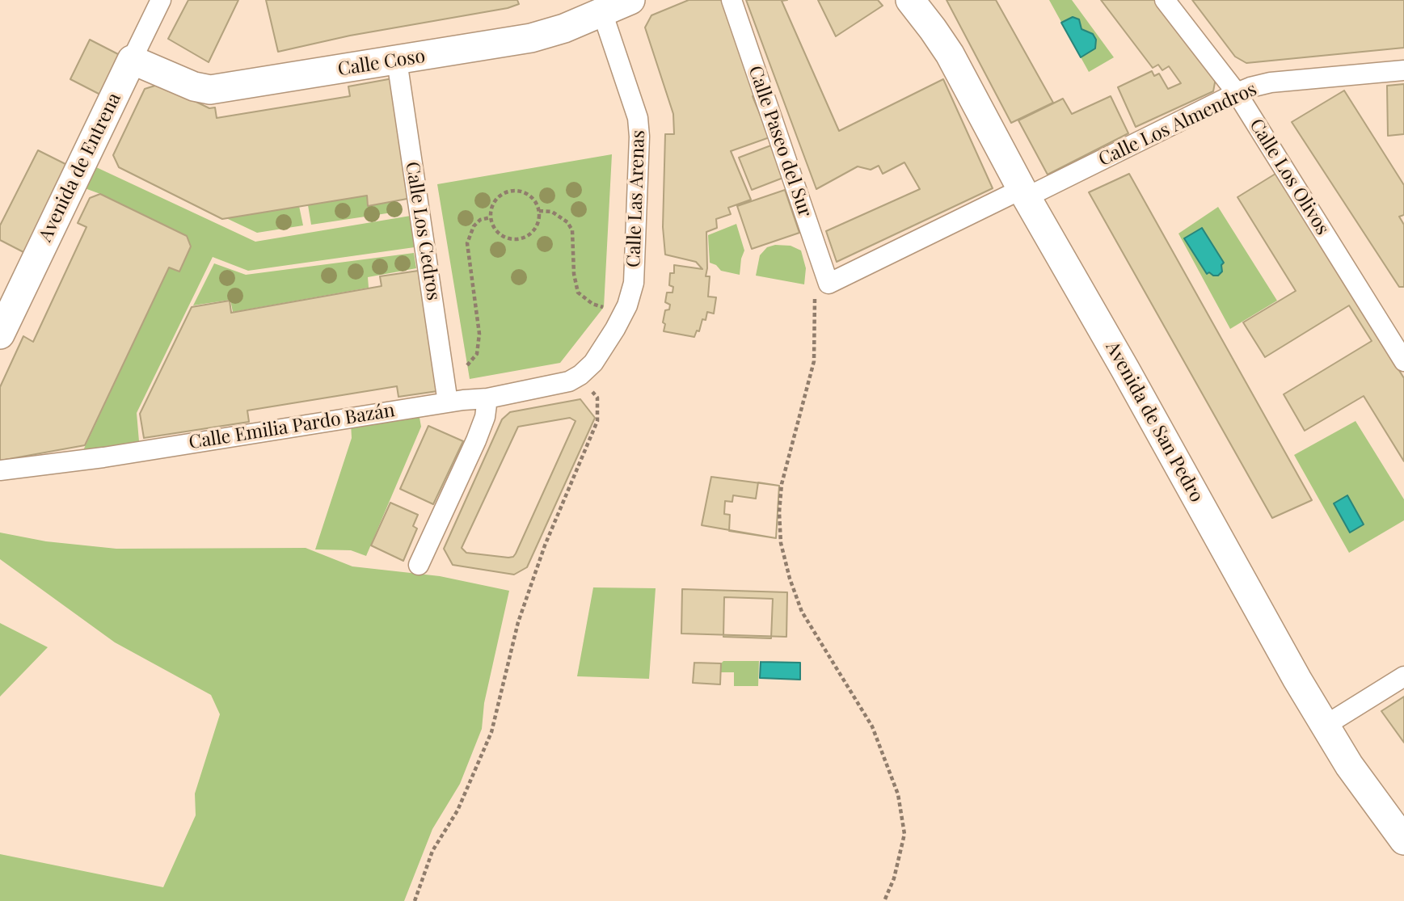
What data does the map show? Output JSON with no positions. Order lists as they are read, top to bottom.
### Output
{
  "streets": {
    "main road": ["Calle Coso", "Avenida de Entrena", "Avenida de San Pedro"],
    "street": [
      "Calle Los Almendros",
      "Calle Paseo del Sur",
      "Calle Los Olivos",
      "Calle Las Arenas",
      "Calle Los Cedros",
      "Calle Emilia Pardo Bazán"
    ]
  },
  "crossings": [
    ["Calle Coso", "Avenida de Entrena"],
    ["Calle Coso", "Calle Las Arenas"],
    ["Calle Coso", "Calle Los Cedros"],
    ["Calle Los Almendros", "Calle Los Olivos"],
    ["Calle Los Almendros", "Avenida de San Pedro"],
    ["Calle Las Arenas", "Calle Emilia Pardo Bazán"],
    ["Calle Los Cedros", "Calle Emilia Pardo Bazán"]
  ]
}
